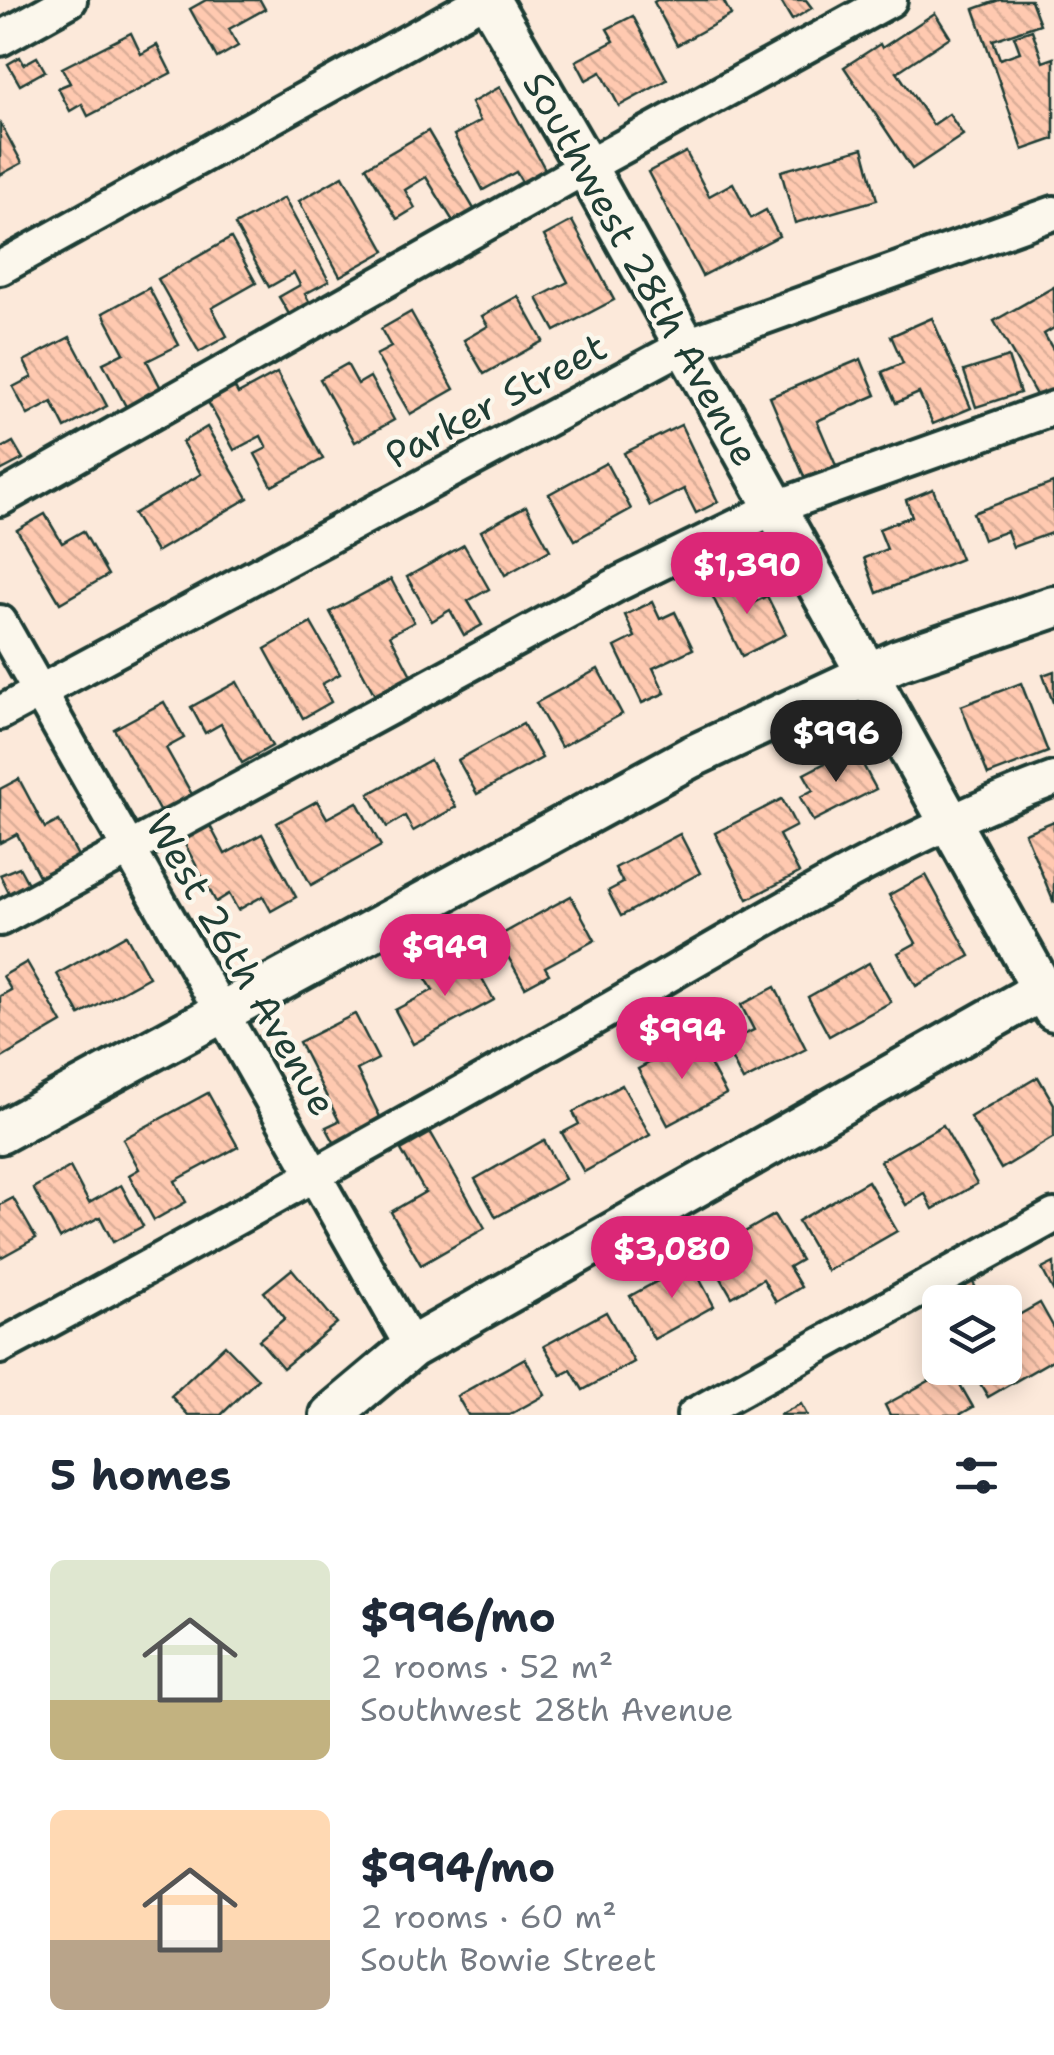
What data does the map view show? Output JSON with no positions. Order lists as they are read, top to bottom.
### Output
{
  "streets": {
    "main road": ["Southwest 28th Avenue"],
    "street": ["Parker Street", "West 26th Avenue"]
  },
  "crossings": [
    ["Southwest 28th Avenue", "Parker Street"],
    ["Parker Street", "West 26th Avenue"]
  ],
  "page": {
    "price": [
      "$1,390",
      "$996",
      "$949",
      "$994",
      "$3,080"
    ],
    "heading": "5 homes",
    "list": [
      {
        "name": "$996/mo",
        "note": "2 rooms · 52 m² · Southwest 28th Avenue"
      },
      {
        "name": "$994/mo",
        "note": "2 rooms · 60 m² · South Bowie Street"
      }
    ]
  }
}
